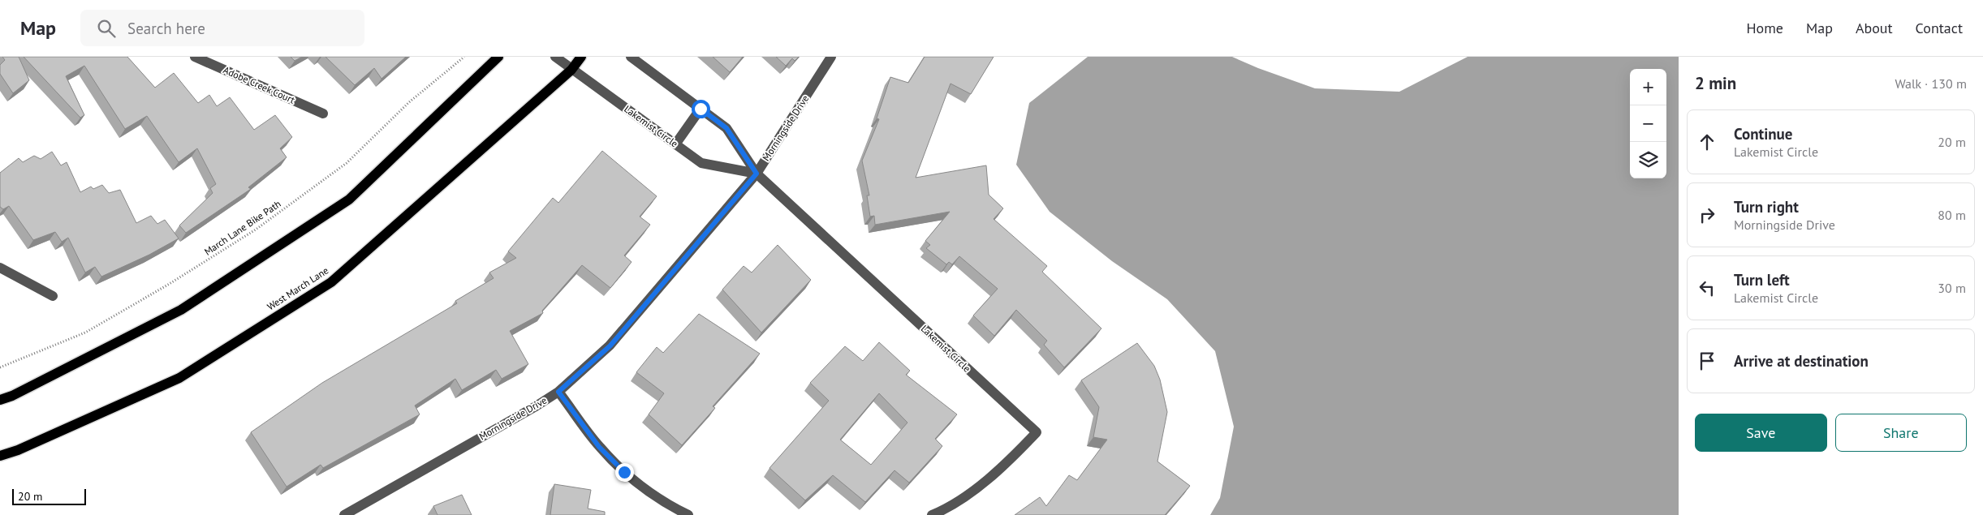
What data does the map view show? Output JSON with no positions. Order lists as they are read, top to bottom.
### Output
{
  "streets": {
    "main road": ["West March Lane"],
    "street": ["Adobe Creek Court", "Lakemist Circle", "Morningside Drive"],
    "path": ["March Lane Bike Path"]
  },
  "crossings": [
    ["Lakemist Circle", "Morningside Drive"],
    ["Lakemist Circle", "West March Lane"]
  ],
  "scale_bar": "20 m",
  "page": {
    "header": "Map",
    "search": "Search here",
    "nav": [
      "Home",
      "Map",
      "About",
      "Contact"
    ],
    "heading": ["2 min", "Walk · 130 m"],
    "map_buttons": ["+", "−"],
    "list": [
      ["Continue", "Lakemist Circle", "20 m"],
      ["Turn right", "Morningside Drive", "80 m"],
      ["Turn left", "Lakemist Circle", "30 m"],
      "Arrive at destination"
    ],
    "buttons": ["Save", "Share"],
    "scale": "20 m"
  }
}
